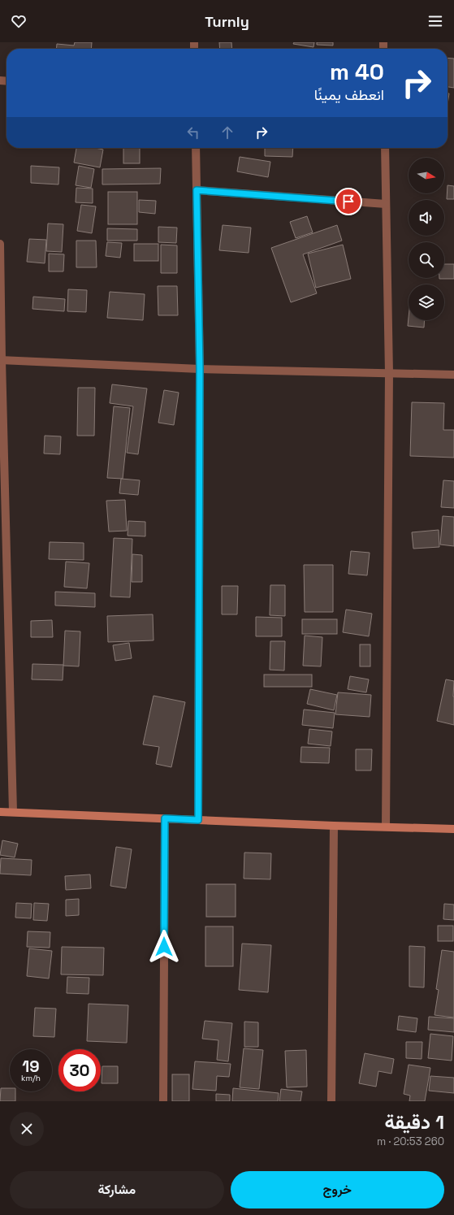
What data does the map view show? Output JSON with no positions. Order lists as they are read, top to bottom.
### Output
{
  "north": "right",
  "page": {
    "header": "Turnly",
    "turn": ["40 m", "انعطف يمينًا"],
    "speed": "19 km/h",
    "limit": "30",
    "heading": ["1 دقيقة", "260 m · 20:53"],
    "buttons": ["خروج", "مشاركة"]
  }
}
